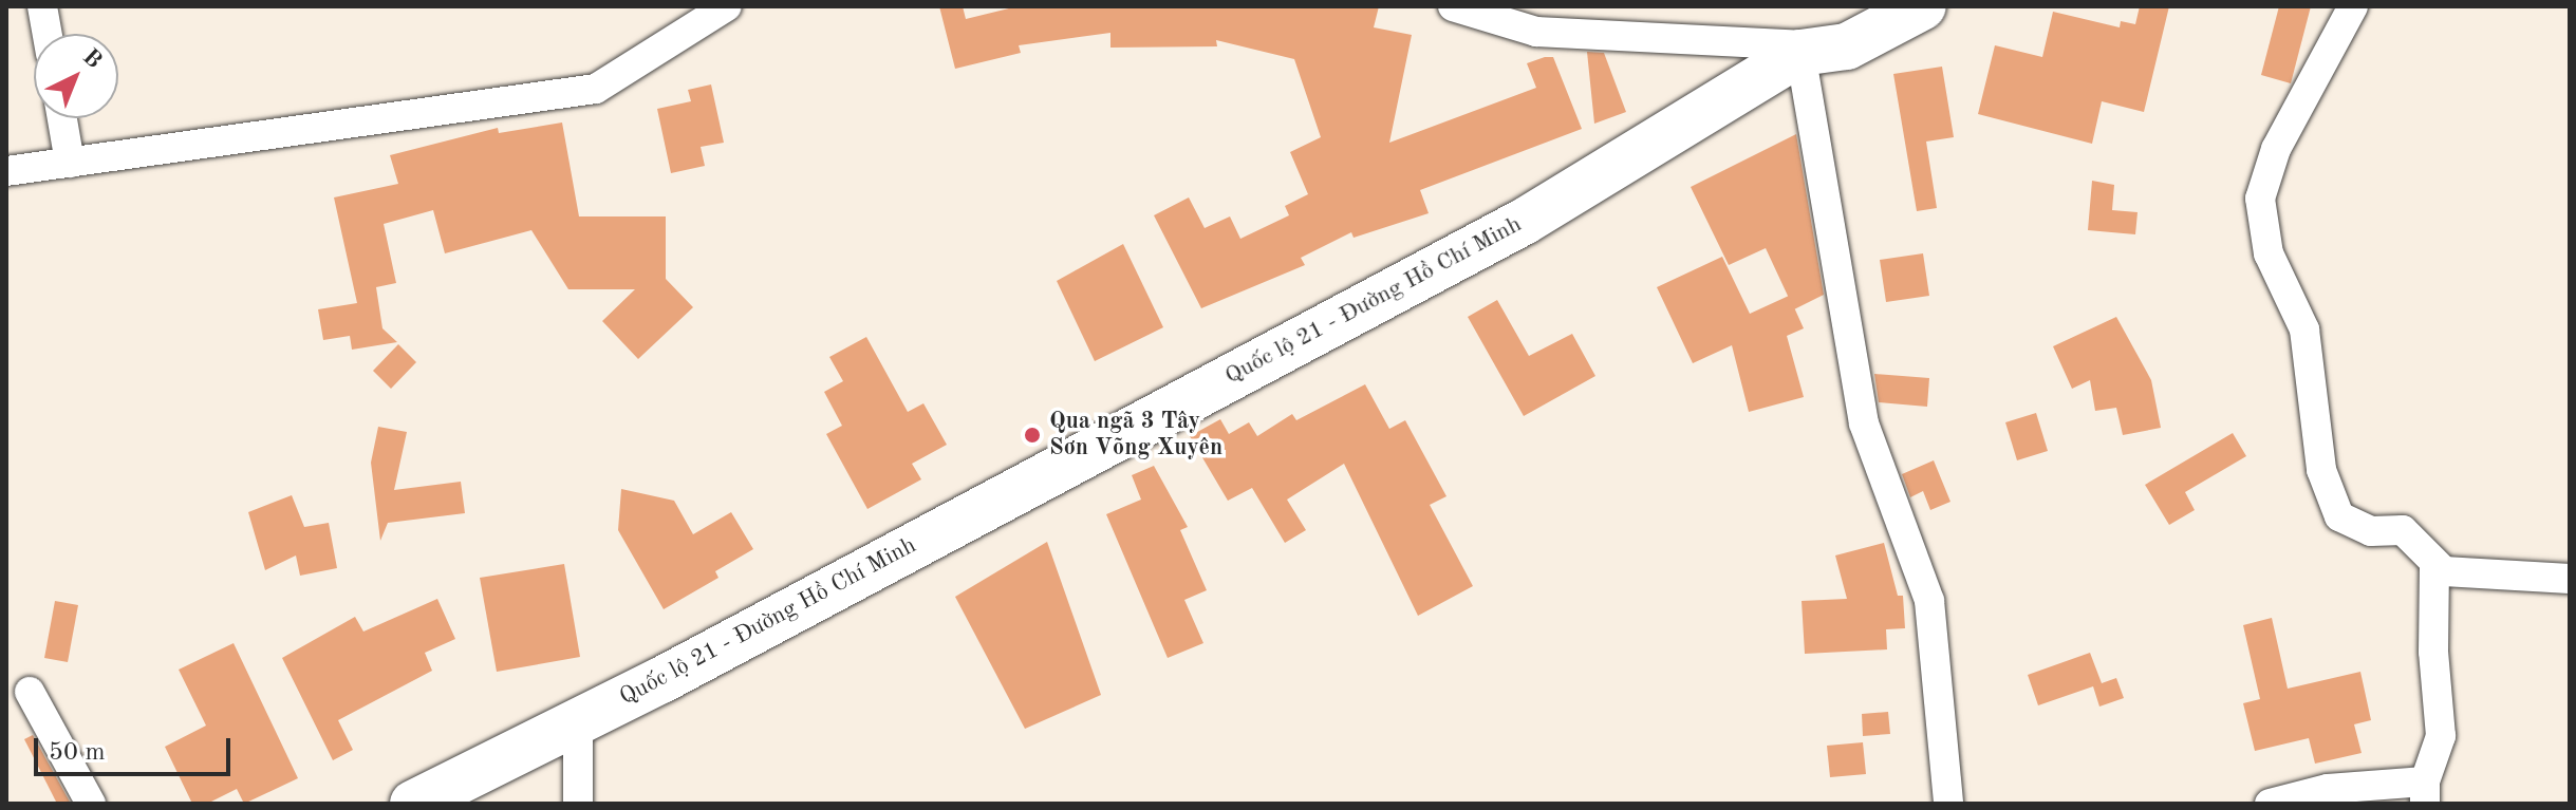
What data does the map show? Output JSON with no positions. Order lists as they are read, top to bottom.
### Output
{
  "streets": {
    "highway": ["Quốc lộ 21 - Đường Hồ Chí Minh"]
  },
  "places": ["Qua ngã 3 Tây Sơn Võng Xuyên"],
  "scale_bar": "50 m",
  "north": "top right"
}
